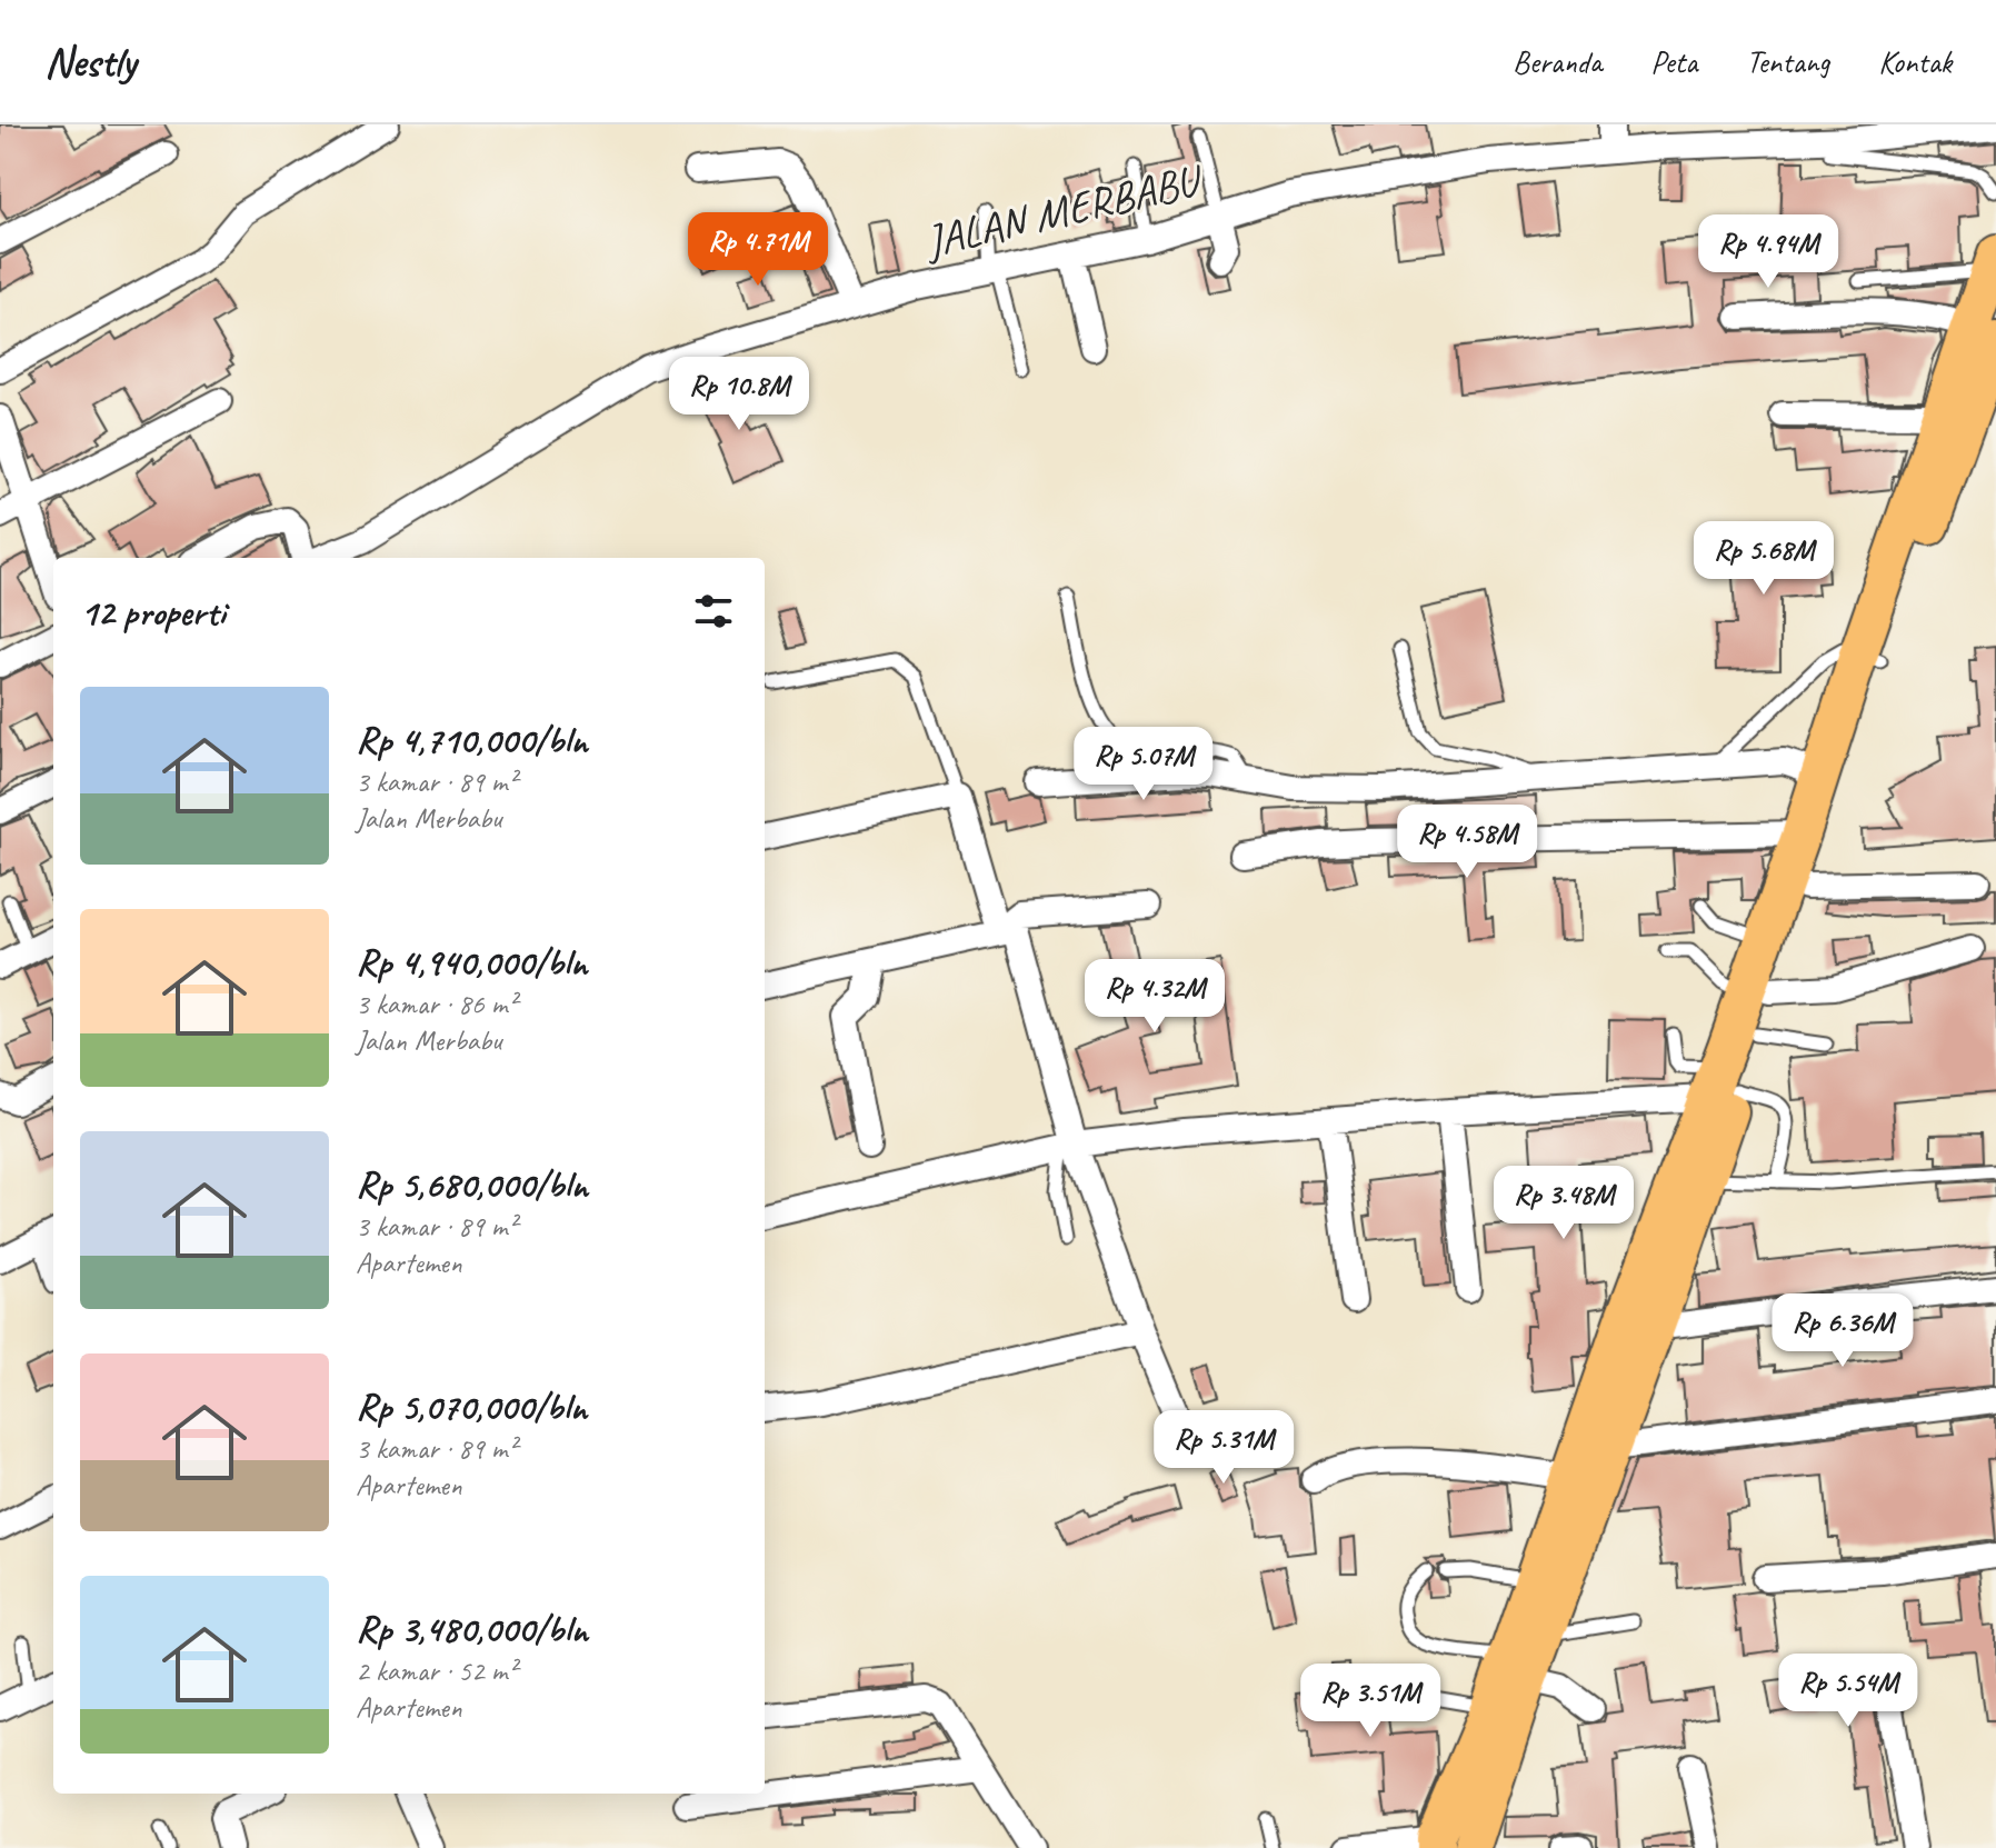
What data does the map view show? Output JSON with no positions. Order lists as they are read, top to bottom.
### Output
{
  "streets": {
    "street": ["JALAN MERBABU"]
  },
  "page": {
    "header": "Nestly",
    "nav": [
      "Beranda",
      "Peta",
      "Tentang",
      "Kontak"
    ],
    "price": [
      "Rp 4.71M",
      "Rp 4.94M",
      "Rp 10.8M",
      "Rp 5.68M",
      "Rp 5.07M",
      "Rp 4.58M",
      "Rp 4.32M",
      "Rp 3.48M",
      "Rp 6.36M",
      "Rp 5.31M",
      "Rp 5.54M",
      "Rp 3.51M"
    ],
    "heading": "12 properti",
    "list": [
      {
        "name": "Rp 4,710,000/bln",
        "note": "3 kamar · 89 m² · Jalan Merbabu"
      },
      {
        "name": "Rp 4,940,000/bln",
        "note": "3 kamar · 86 m² · Jalan Merbabu"
      },
      {
        "name": "Rp 5,680,000/bln",
        "note": "3 kamar · 89 m² · Apartemen"
      },
      {
        "name": "Rp 5,070,000/bln",
        "note": "3 kamar · 89 m² · Apartemen"
      },
      {
        "name": "Rp 3,480,000/bln",
        "note": "2 kamar · 52 m² · Apartemen"
      }
    ]
  }
}
